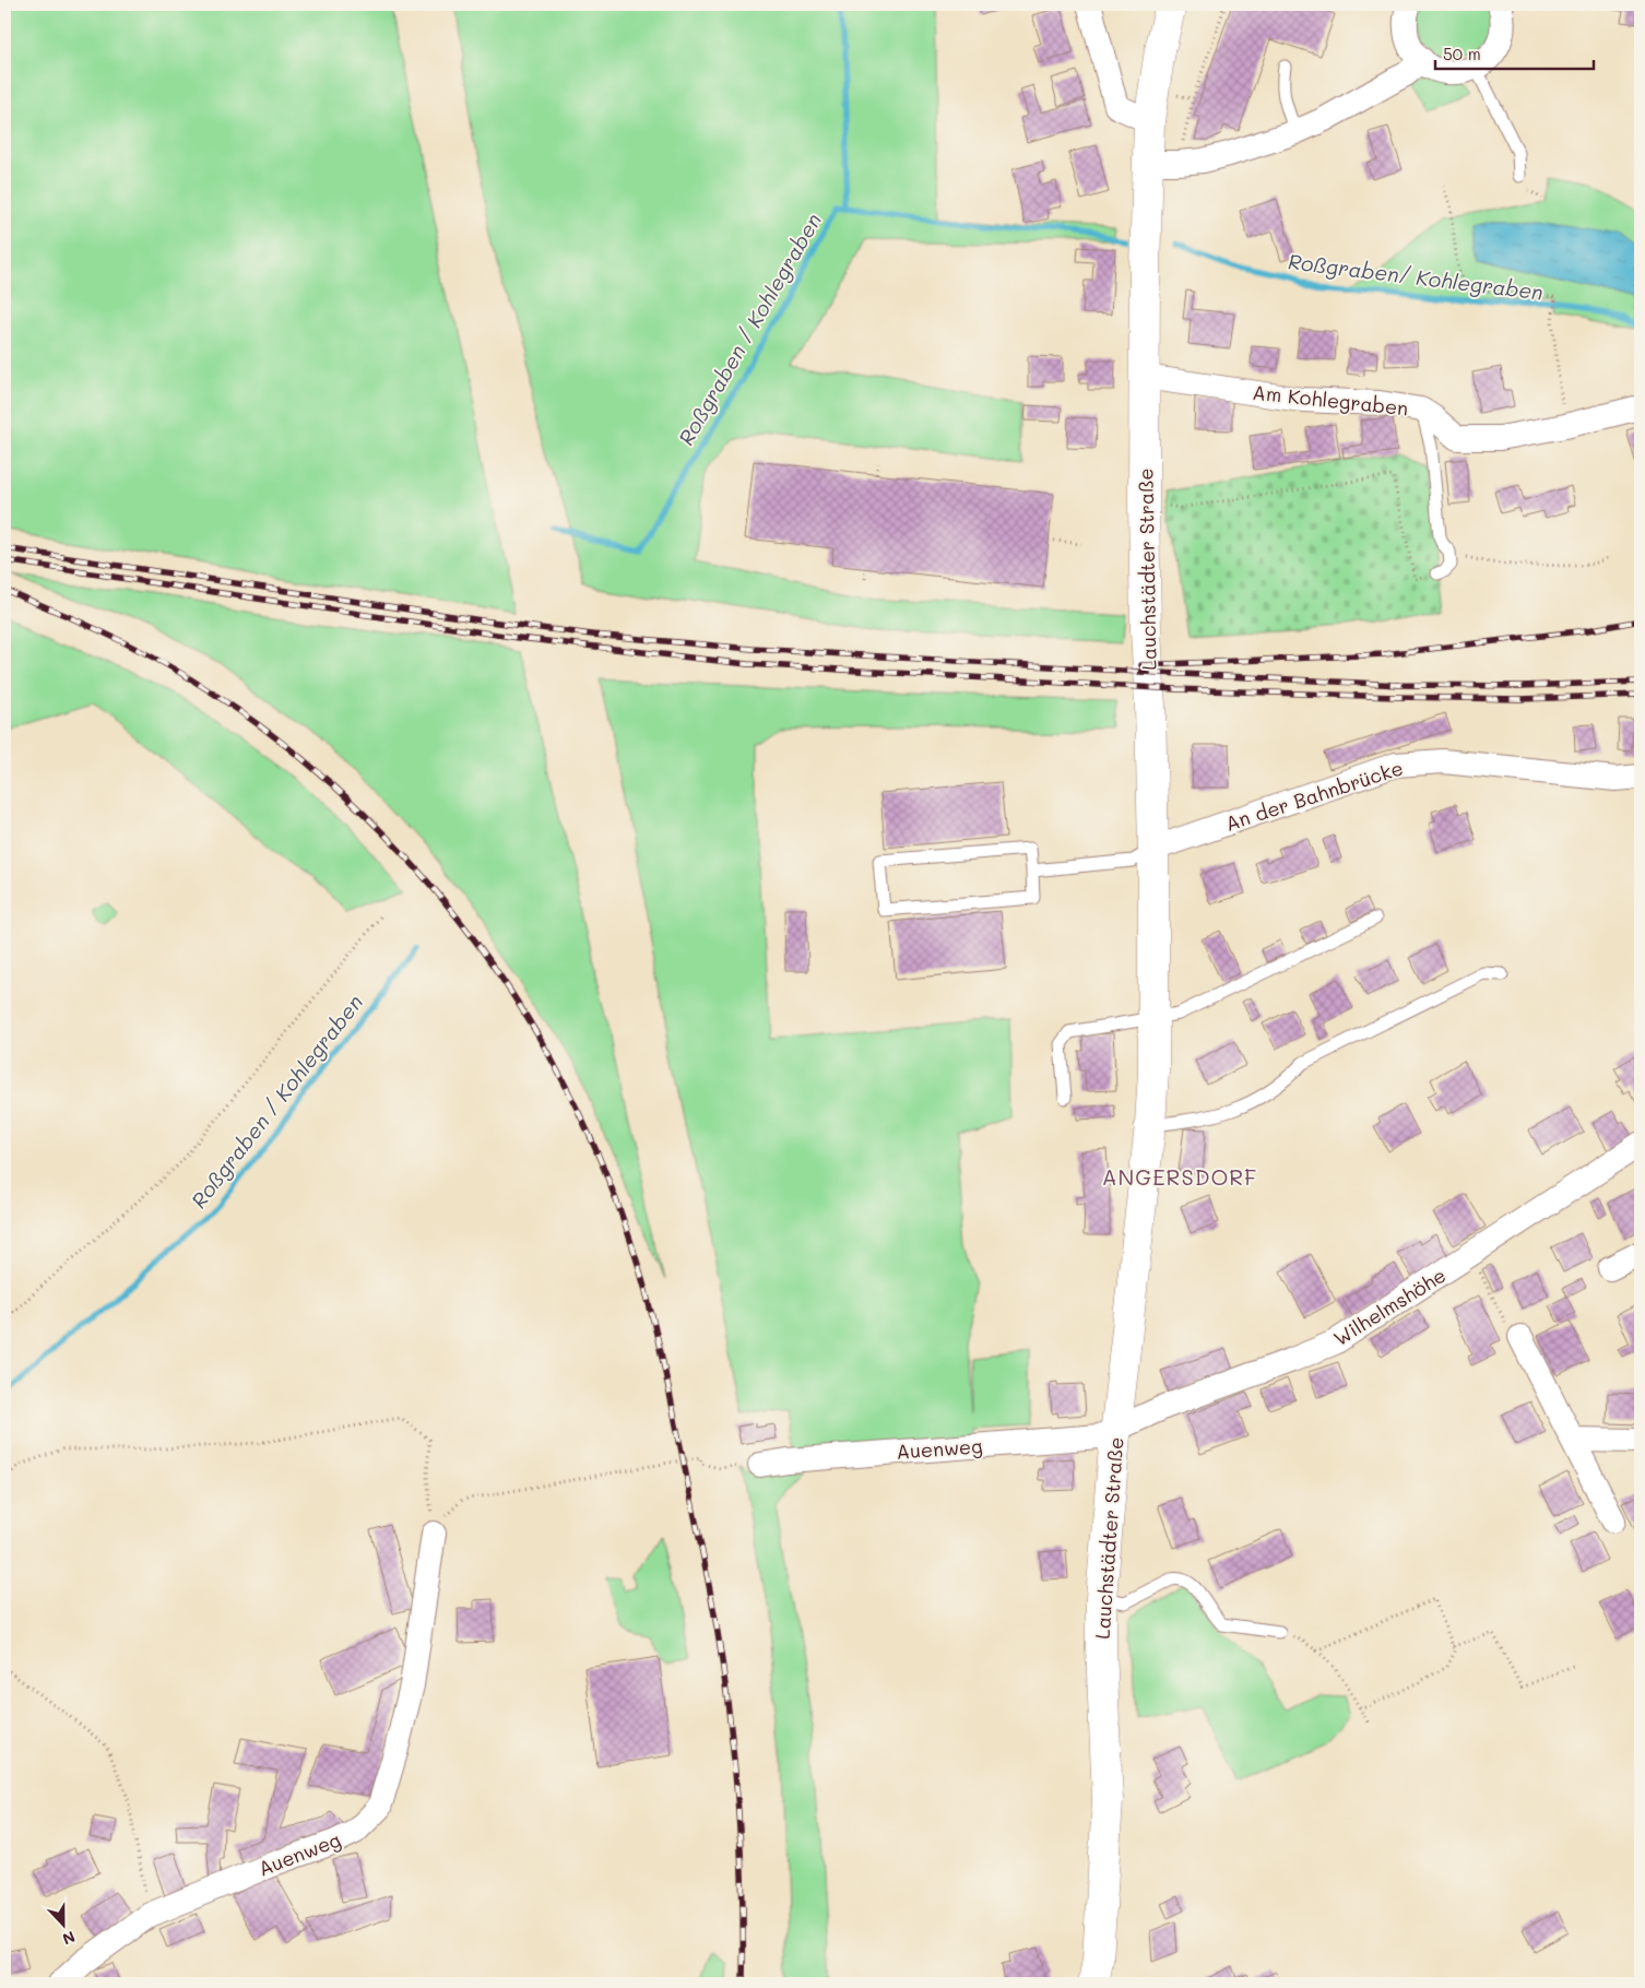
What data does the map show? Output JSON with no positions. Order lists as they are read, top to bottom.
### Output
{
  "streets": {
    "main road": ["Lauchstädter Straße"],
    "street": [
      "Am Kohlegraben",
      "An der Bahnbrücke",
      "Wilhelmshöhe",
      "Auenweg"
    ]
  },
  "crossings": [
    ["Am Kohlegraben", "Lauchstädter Straße"],
    ["Lauchstädter Straße", "An der Bahnbrücke"],
    ["Lauchstädter Straße", "Wilhelmshöhe"],
    ["Lauchstädter Straße", "Auenweg"],
    ["Wilhelmshöhe", "Auenweg"]
  ],
  "districts": ["ANGERSDORF"],
  "water": ["Roßgraben/ Kohlegraben", "Roßgraben / Kohlegraben"],
  "scale_bar": "50 m",
  "north": "bottom"
}
